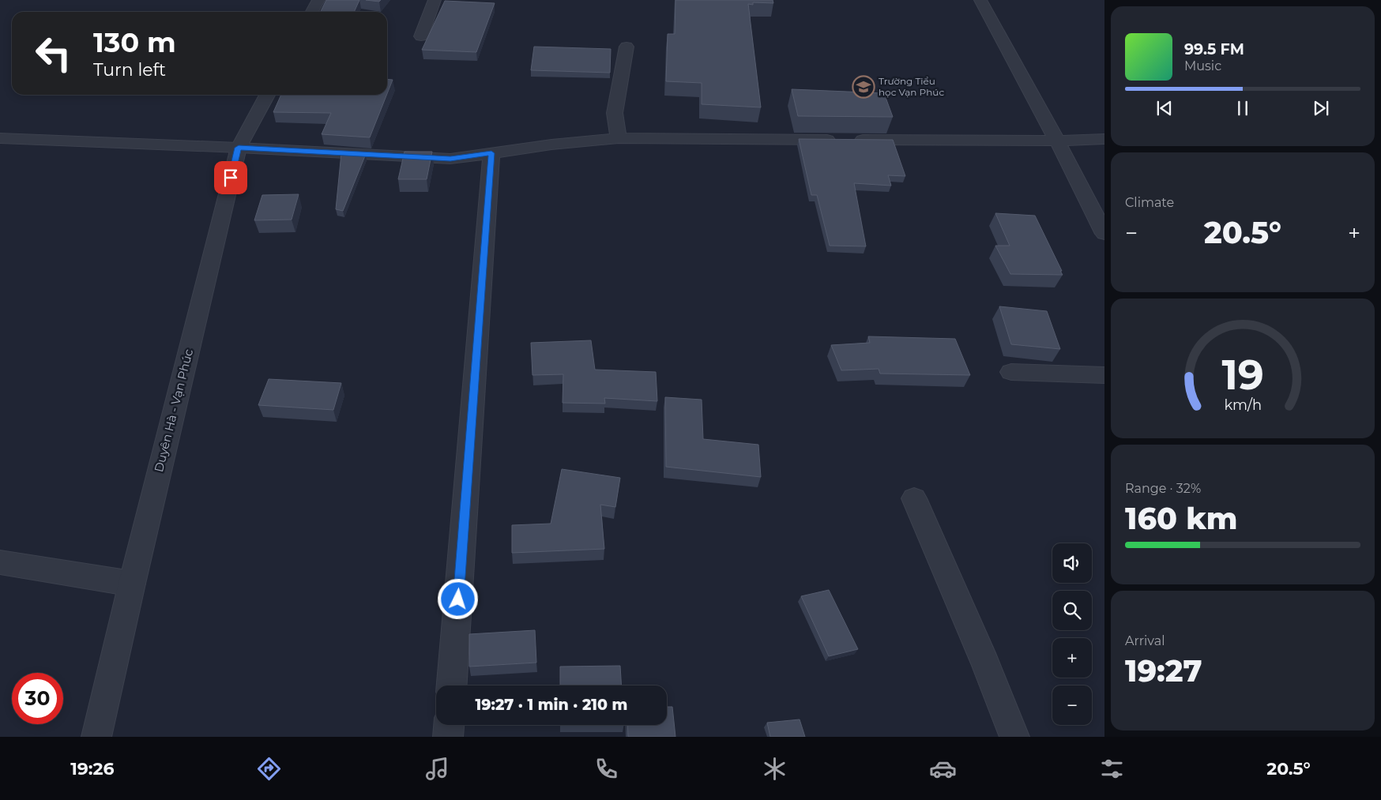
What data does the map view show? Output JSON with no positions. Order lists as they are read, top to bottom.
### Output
{
  "streets": {
    "street": ["Duyên Hà - Vạn Phúc"]
  },
  "places": {
    "school or university": ["Trường Tiểu học Vạn Phúc"]
  },
  "page": {
    "turn": ["130 m", "Turn left"],
    "song": ["99.5 FM", "Music"],
    "tile": [
      "Climate",
      ["Range · 32%", "160 km"],
      ["Arrival", "19:27"]
    ],
    "heat": ["−", "20.5°", "+"],
    "map_buttons": ["+", "−"],
    "limit": "30",
    "trip": "19:27 · 1 min · 210 m",
    "tabs": ["19:26", "20.5°"],
    "gauge": ["19", "km/h"]
  }
}
